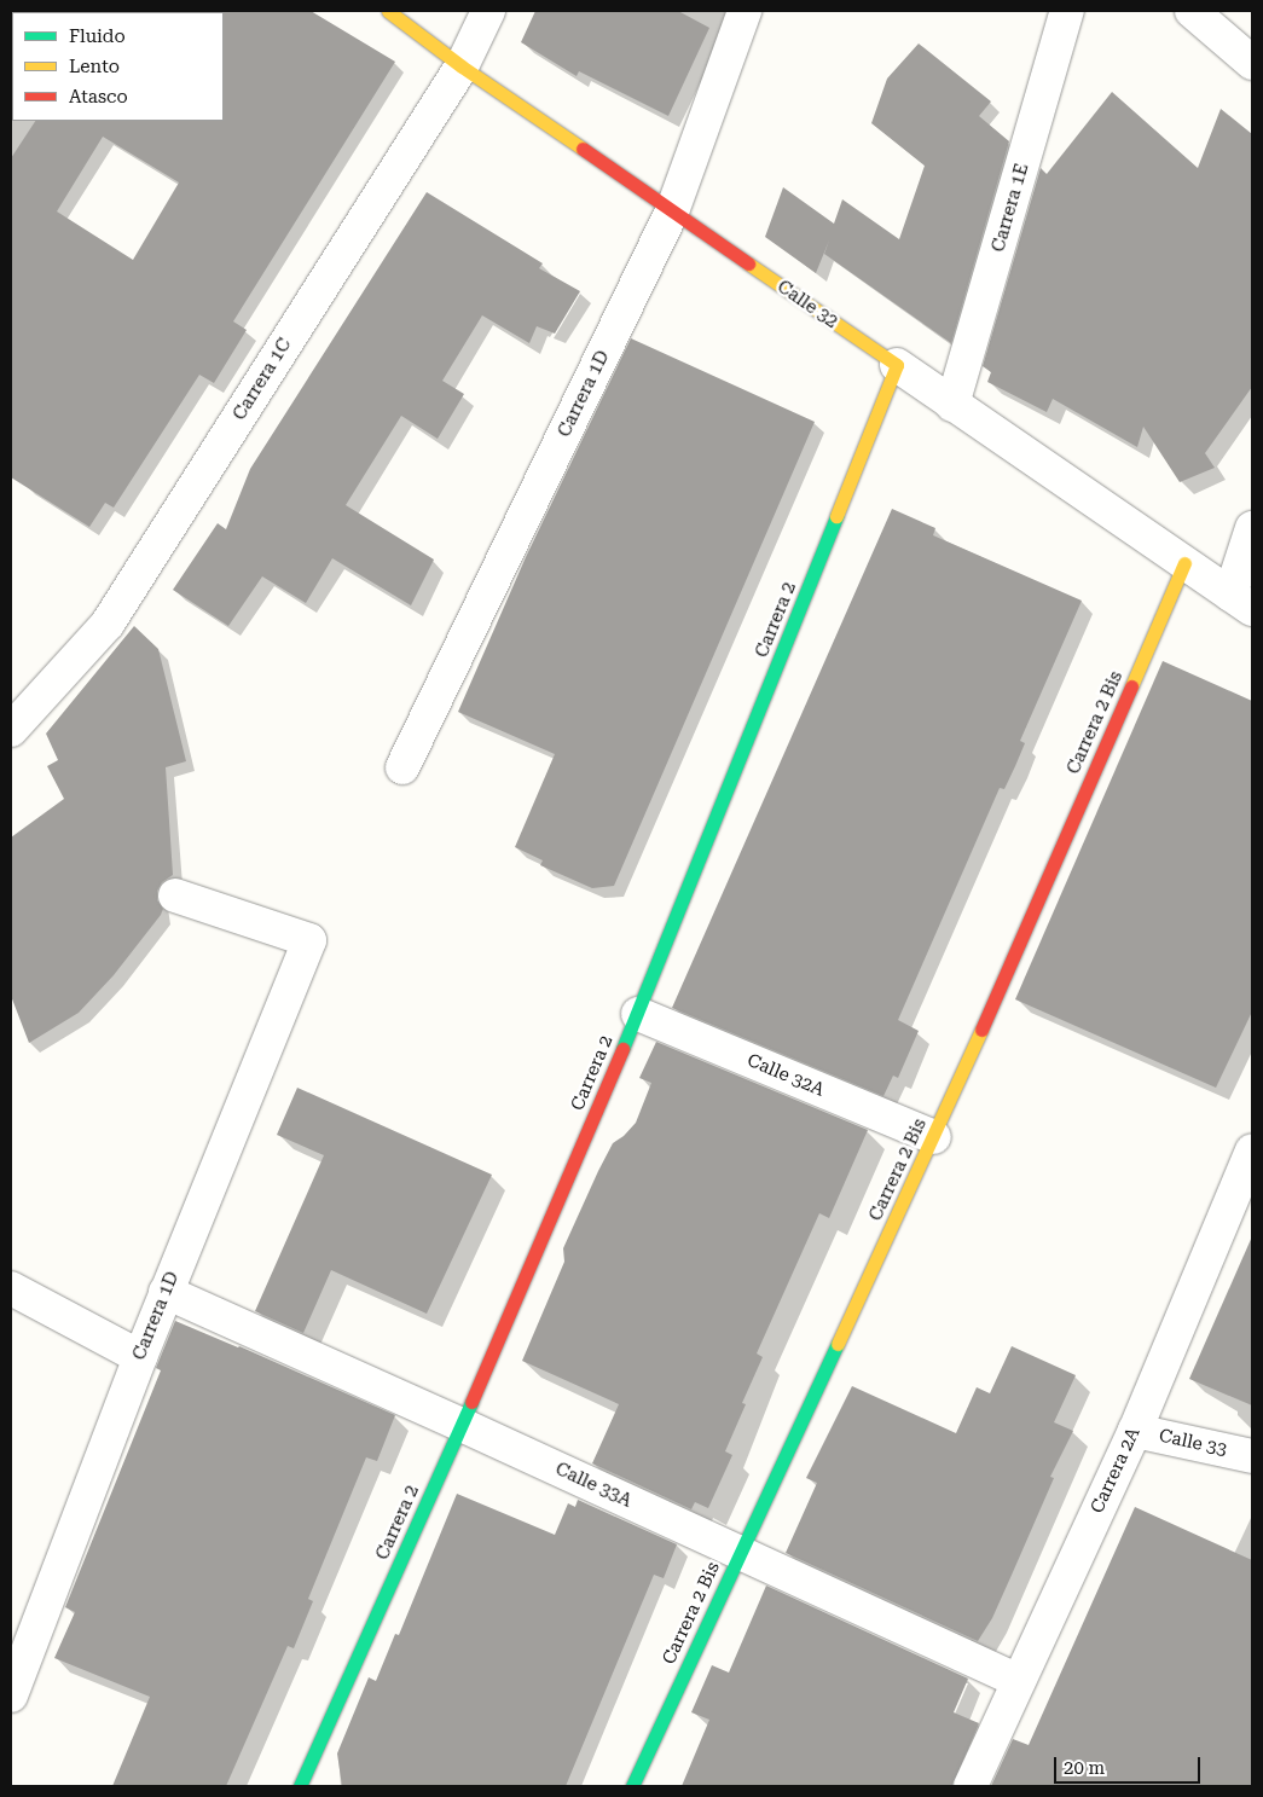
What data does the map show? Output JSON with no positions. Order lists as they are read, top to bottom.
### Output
{
  "streets": {
    "street": [
      "Carrera 1E",
      "Calle 32",
      "Carrera 1C",
      "Carrera 1D",
      "Carrera 2",
      "Carrera 2 Bis",
      "Calle 32A",
      "Calle 33",
      "Carrera 2A",
      "Calle 33A"
    ]
  },
  "crossings": [
    ["Carrera 1E", "Calle 32"],
    ["Calle 32", "Carrera 1C"],
    ["Calle 32", "Carrera 1D"],
    ["Calle 32", "Carrera 2"],
    ["Calle 32", "Carrera 2 Bis"],
    ["Carrera 1D", "Calle 33A"],
    ["Carrera 2", "Calle 32A"],
    ["Carrera 2", "Calle 33A"],
    ["Carrera 2 Bis", "Calle 32A"],
    ["Carrera 2 Bis", "Calle 33A"],
    ["Calle 33", "Carrera 2A"],
    ["Carrera 2A", "Calle 33A"]
  ],
  "legend": ["Fluido", "Lento", "Atasco"],
  "scale_bar": "20 m"
}
